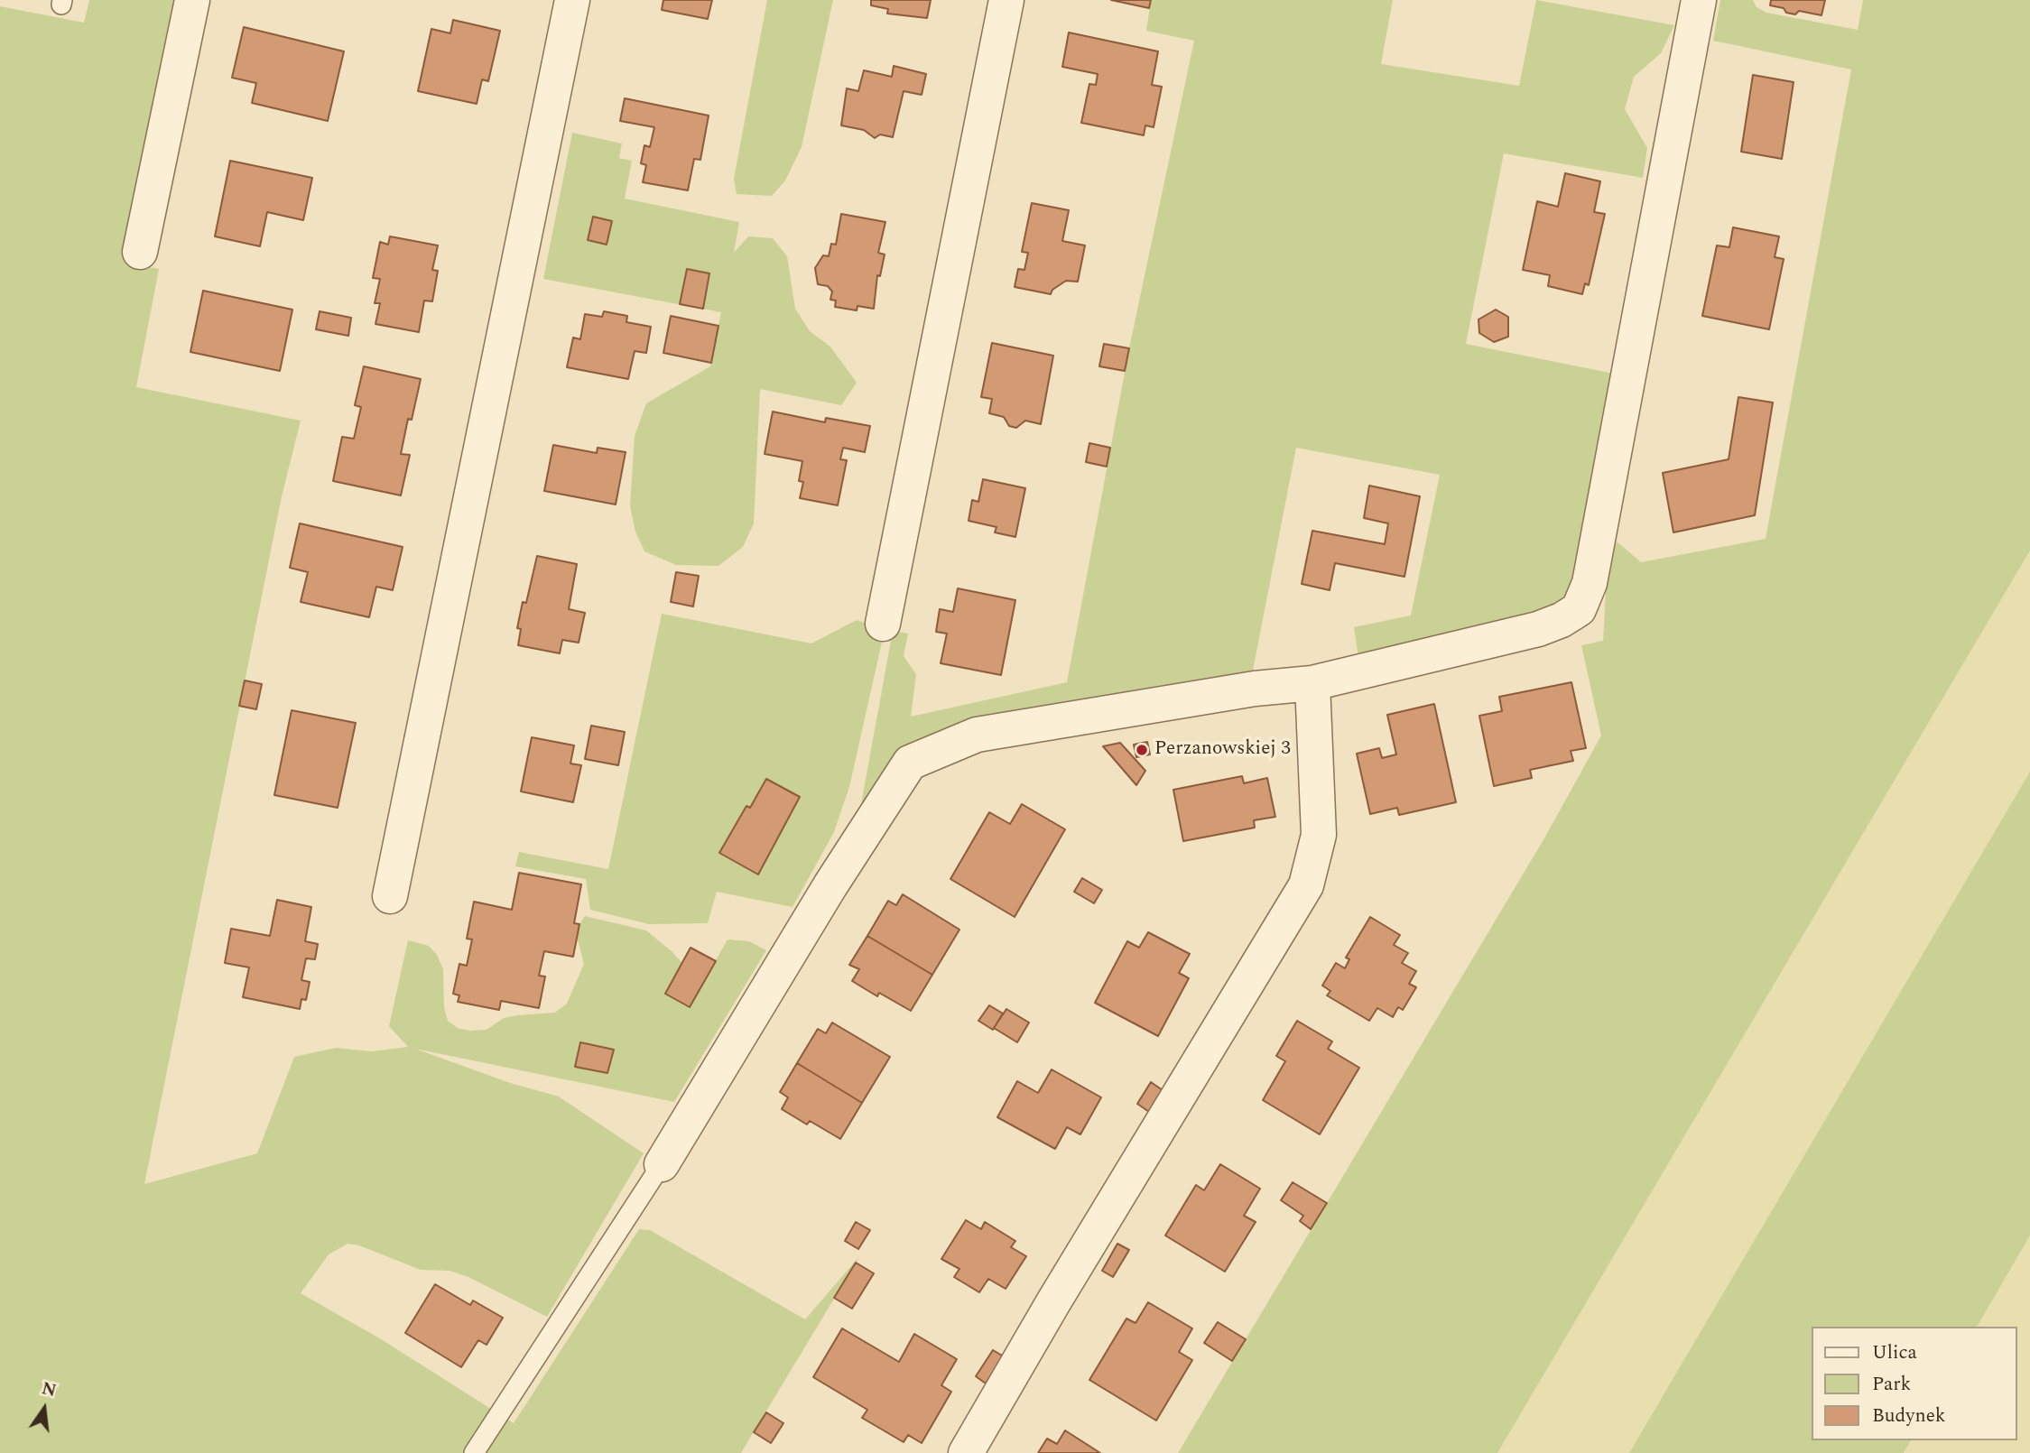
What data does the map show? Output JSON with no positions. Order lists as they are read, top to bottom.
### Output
{
  "places": ["Perzanowskiej 3"],
  "legend": ["Ulica", "Park", "Budynek"],
  "north": "top"
}
